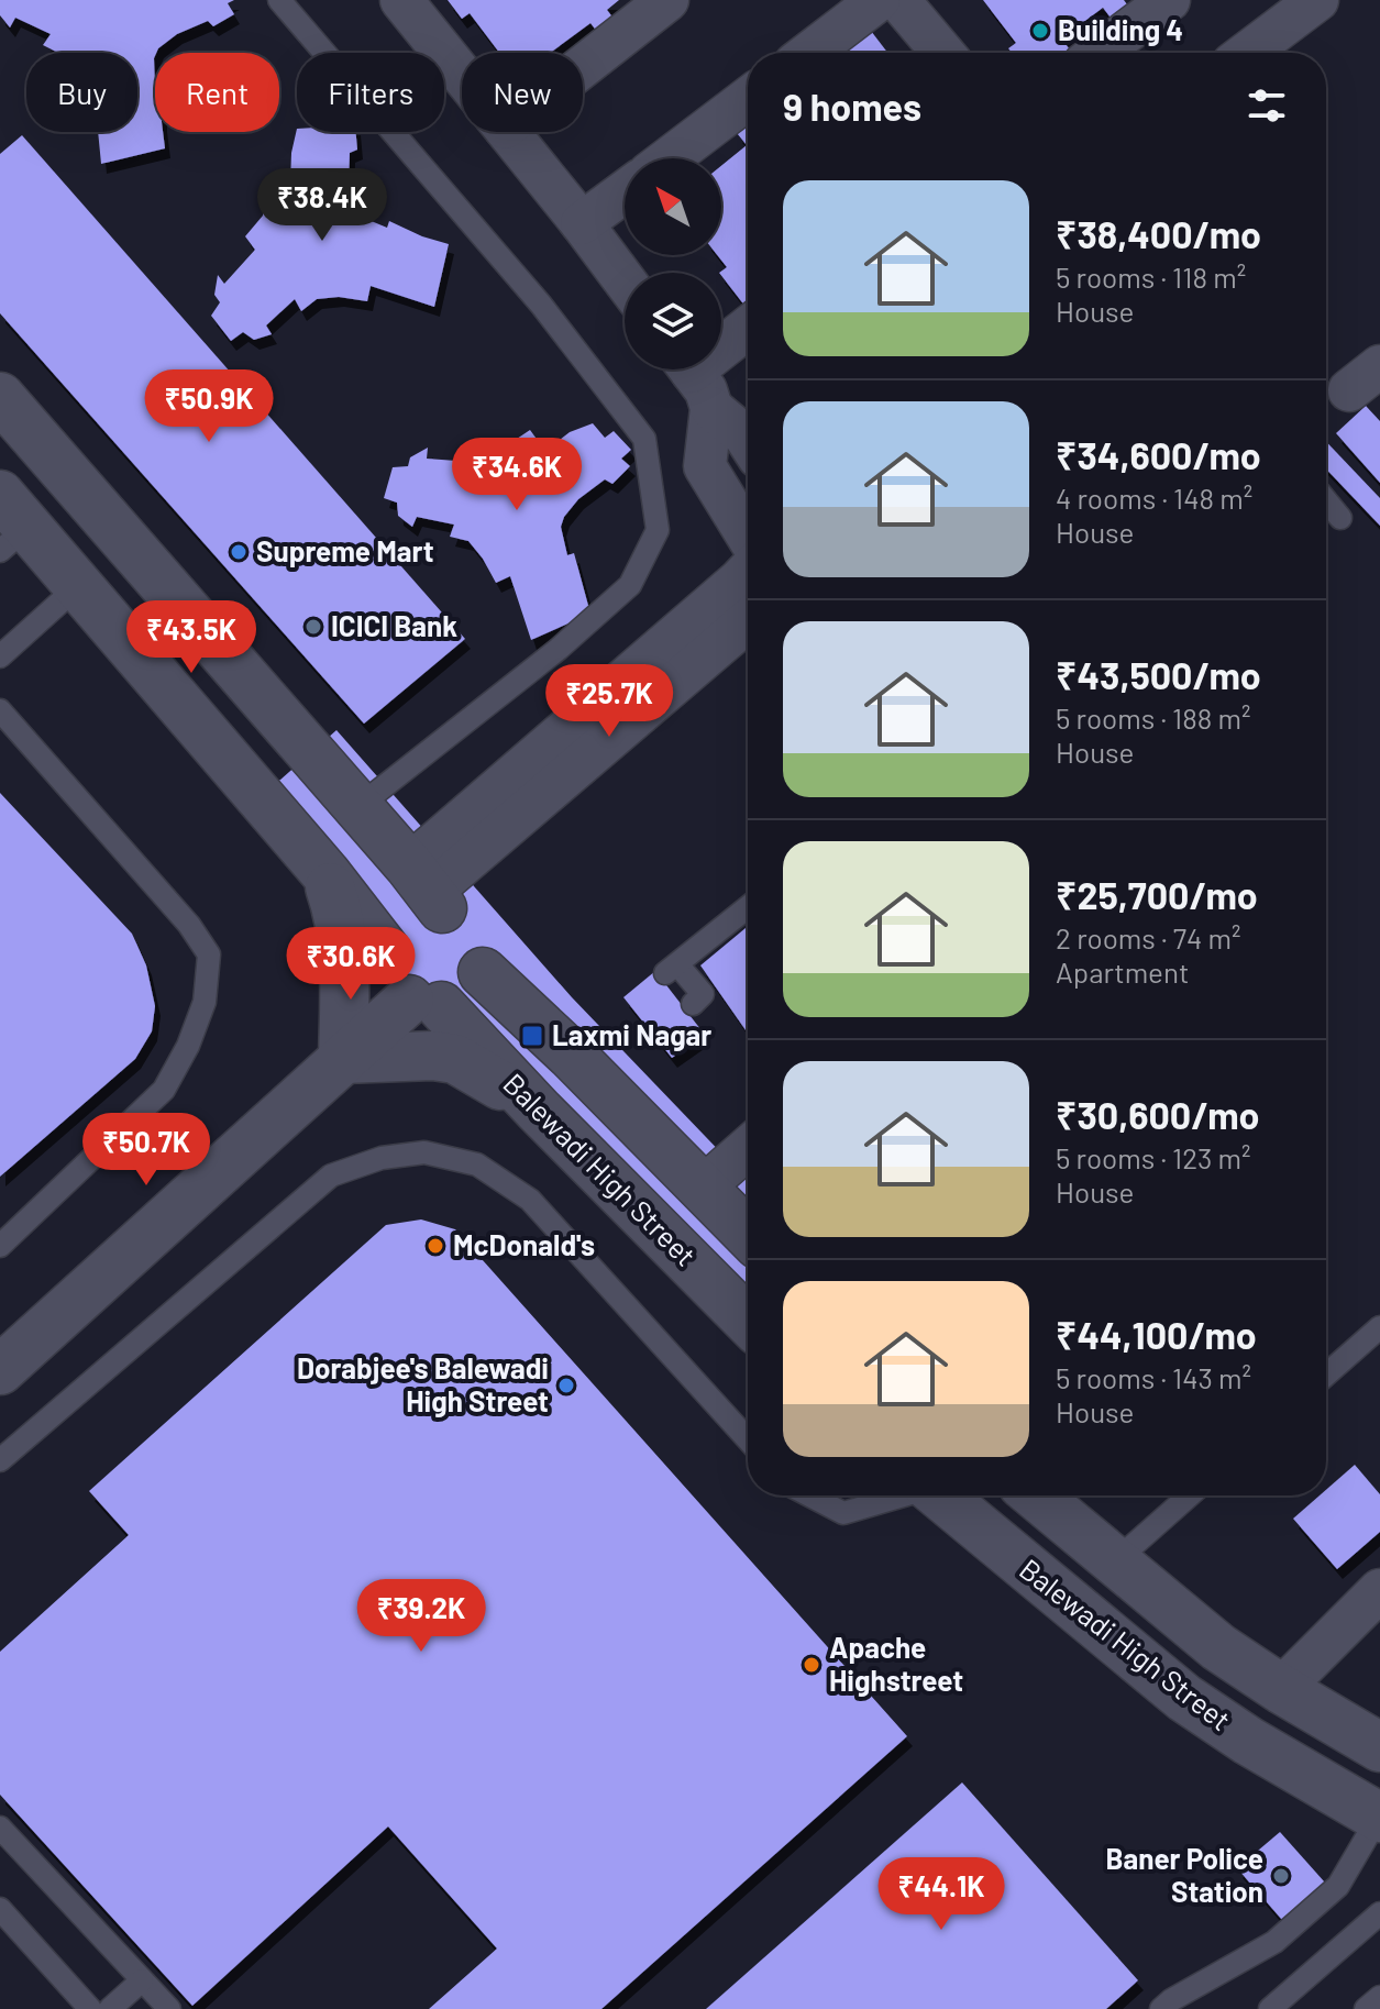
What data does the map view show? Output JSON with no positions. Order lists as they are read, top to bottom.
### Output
{
  "streets": {
    "street": ["Balewadi High Street"]
  },
  "places": {
    "other": [
      "Building 4",
      "Supreme Mart",
      "ICICI Bank",
      "McDonald's",
      "Dorabjee's Balewadi High Street",
      "Apache Highstreet",
      "Baner Police Station"
    ],
    "transit": ["Laxmi Nagar"]
  },
  "north": "top left",
  "page": {
    "chip": [
      "Buy",
      "Rent",
      "Filters",
      "New"
    ],
    "heading": "9 homes",
    "list": [
      {
        "name": "₹38,400/mo",
        "note": "5 rooms · 118 m² · House"
      },
      {
        "name": "₹34,600/mo",
        "note": "4 rooms · 148 m² · House"
      },
      {
        "name": "₹43,500/mo",
        "note": "5 rooms · 188 m² · House"
      },
      {
        "name": "₹25,700/mo",
        "note": "2 rooms · 74 m² · Apartment"
      },
      {
        "name": "₹30,600/mo",
        "note": "5 rooms · 123 m² · House"
      },
      {
        "name": "₹44,100/mo",
        "note": "5 rooms · 143 m² · House"
      }
    ],
    "price": [
      "₹38.4K",
      "₹50.9K",
      "₹34.6K",
      "₹43.5K",
      "₹25.7K",
      "₹30.6K",
      "₹50.7K",
      "₹39.2K",
      "₹44.1K"
    ]
  }
}
